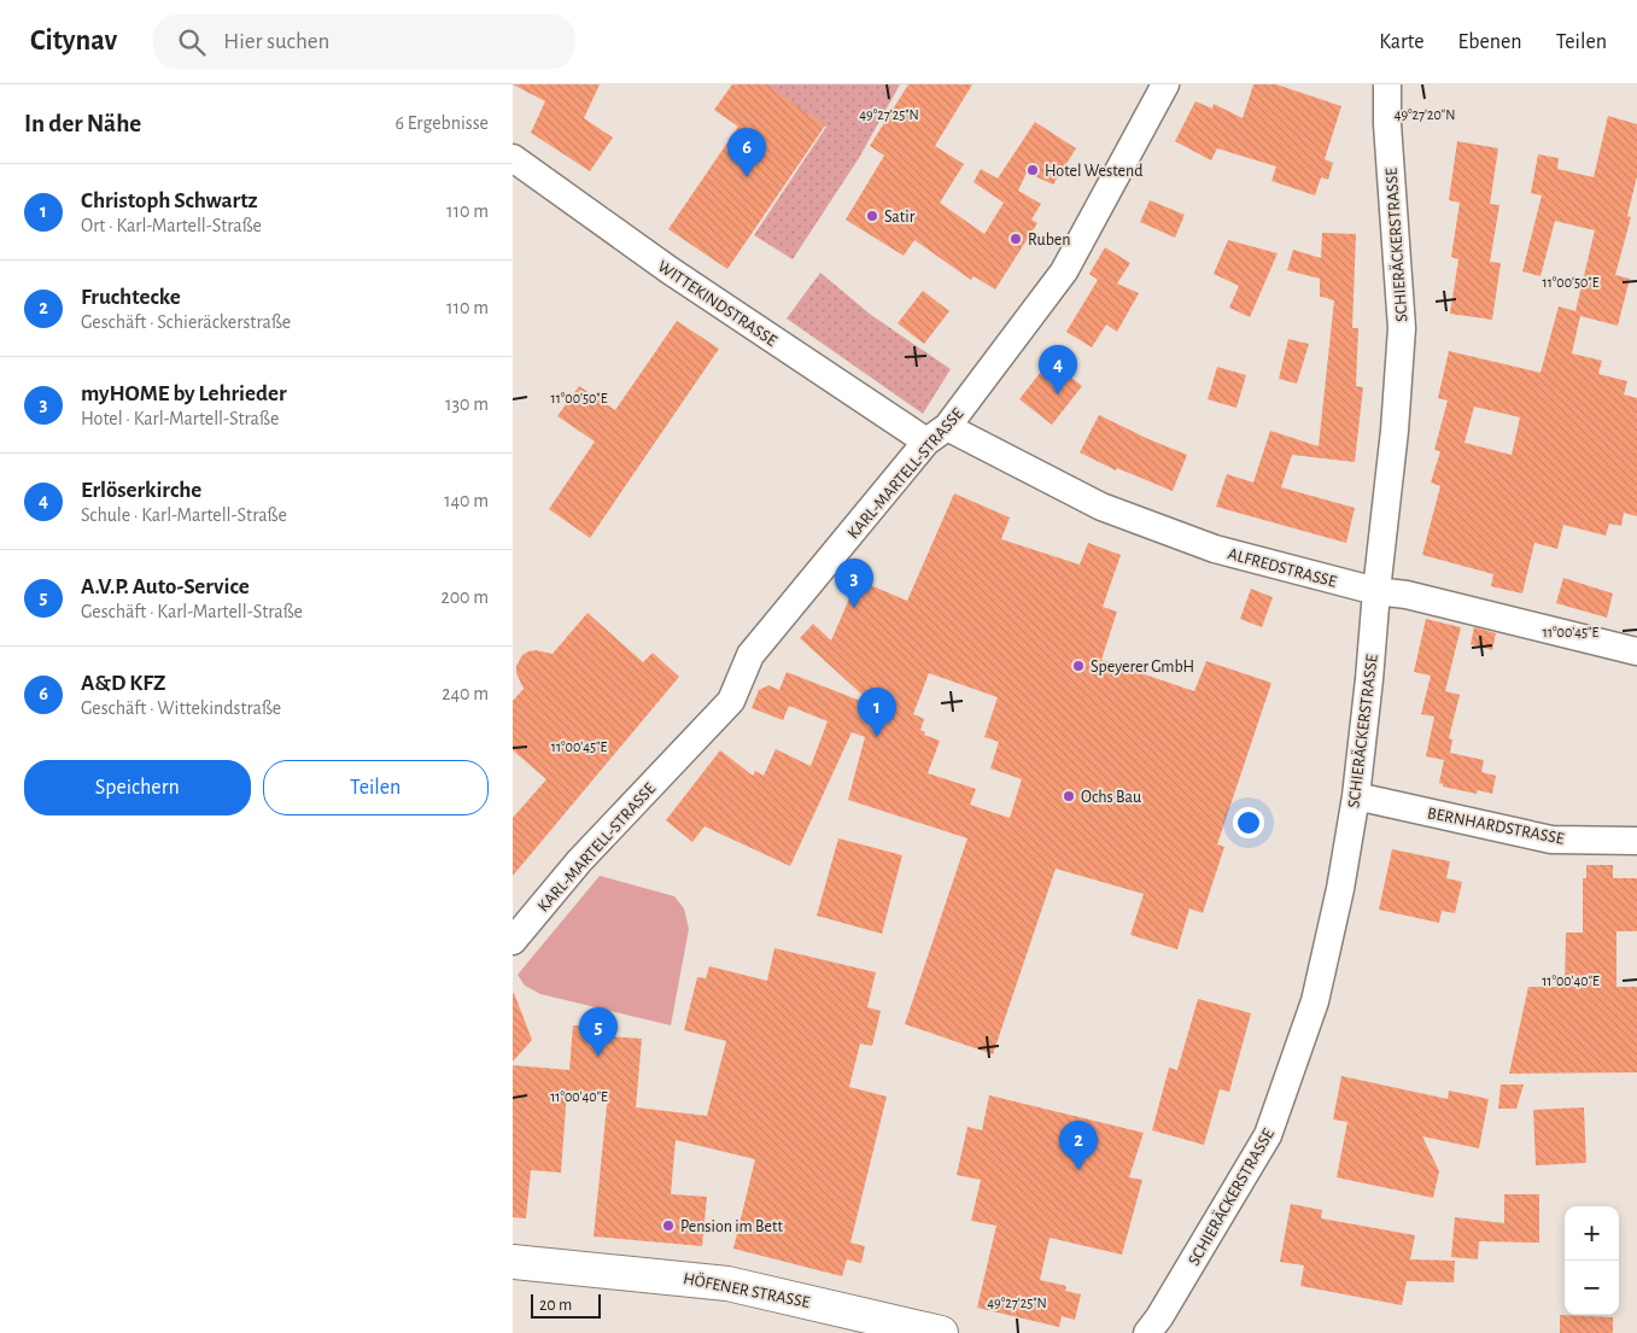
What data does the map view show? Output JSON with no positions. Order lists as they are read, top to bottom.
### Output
{
  "streets": {
    "main road": ["HÖFENER STRASSE"],
    "street": [
      "SCHIERÄCKERSTRASSE",
      "WITTEKINDSTRASSE",
      "KARL-MARTELL-STRASSE",
      "ALFREDSTRASSE",
      "BERNHARDSTRASSE"
    ]
  },
  "crossings": [
    ["SCHIERÄCKERSTRASSE", "ALFREDSTRASSE"],
    ["SCHIERÄCKERSTRASSE", "BERNHARDSTRASSE"],
    ["WITTEKINDSTRASSE", "KARL-MARTELL-STRASSE"],
    ["WITTEKINDSTRASSE", "ALFREDSTRASSE"],
    ["KARL-MARTELL-STRASSE", "ALFREDSTRASSE"]
  ],
  "places": [
    "Hotel Westend",
    "Satir",
    "Ruben",
    "Speyerer GmbH",
    "Ochs Bau",
    "Pension im Bett"
  ],
  "scale_bar": "20 m",
  "page": {
    "header": "Citynav",
    "search": "Hier suchen",
    "nav": ["Karte", "Ebenen", "Teilen"],
    "heading": ["In der Nähe", "6 Ergebnisse"],
    "pins": [
      "6",
      "4",
      "3",
      "1",
      "5",
      "2"
    ],
    "list": [
      {
        "mark": "1",
        "name": "Christoph Schwartz",
        "note": "Ort · Karl-Martell-Straße",
        "value": "110 m"
      },
      {
        "mark": "2",
        "name": "Fruchtecke",
        "note": "Geschäft · Schieräckerstraße",
        "value": "110 m"
      },
      {
        "mark": "3",
        "name": "myHOME by Lehrieder",
        "note": "Hotel · Karl-Martell-Straße",
        "value": "130 m"
      },
      {
        "mark": "4",
        "name": "Erlöserkirche",
        "note": "Schule · Karl-Martell-Straße",
        "value": "140 m"
      },
      {
        "mark": "5",
        "name": "A.V.P. Auto-Service",
        "note": "Geschäft · Karl-Martell-Straße",
        "value": "200 m"
      },
      {
        "mark": "6",
        "name": "A&D KFZ",
        "note": "Geschäft · Wittekindstraße",
        "value": "240 m"
      }
    ],
    "buttons": ["Speichern", "Teilen"],
    "map_buttons": ["+", "−"],
    "scale": "20 m"
  },
  "coordinates": [
    "49°27'25\"N",
    "49°27'20\"N",
    "11°00'50\"E",
    "11°00'45\"E",
    "11°00'40\"E"
  ]
}
